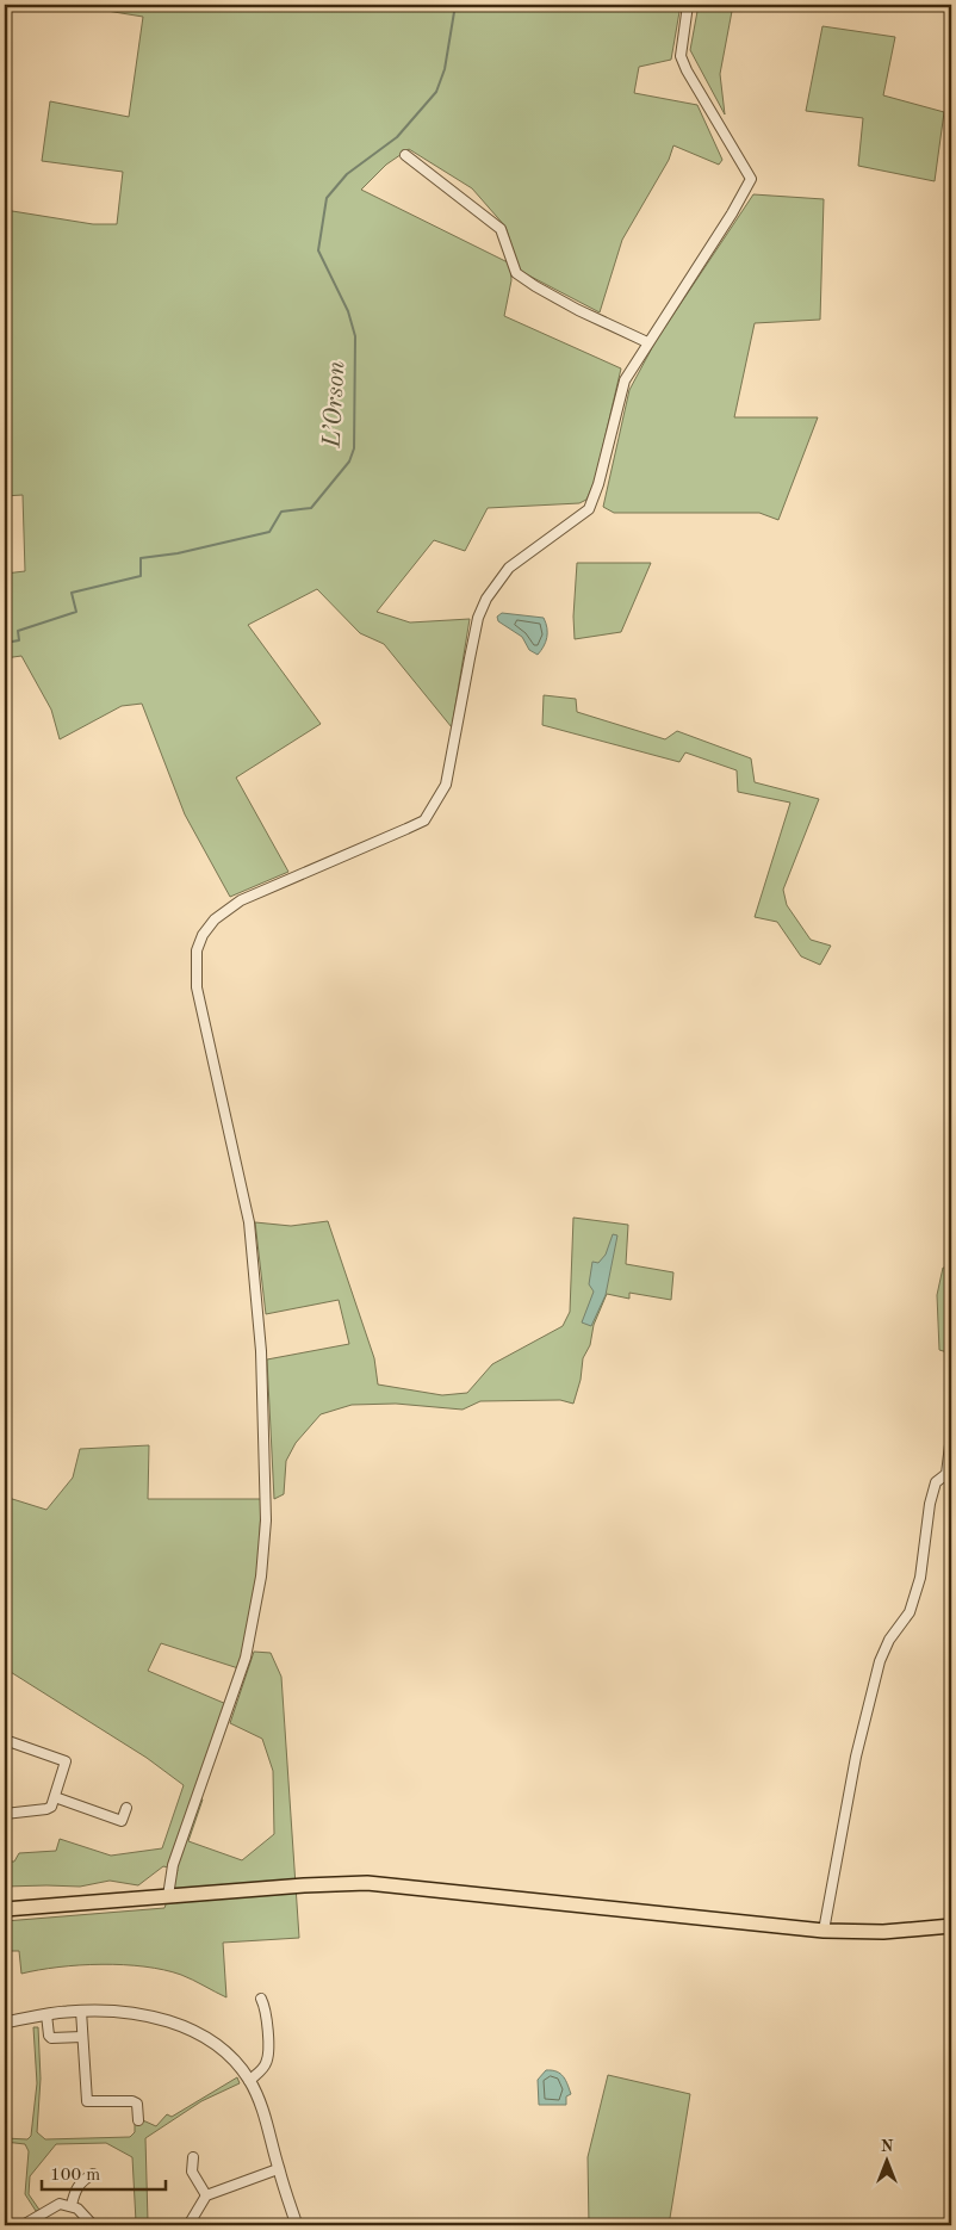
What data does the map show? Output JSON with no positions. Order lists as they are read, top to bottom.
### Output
{
  "water": ["L’Orson"],
  "scale_bar": "100 m",
  "north": "top"
}
